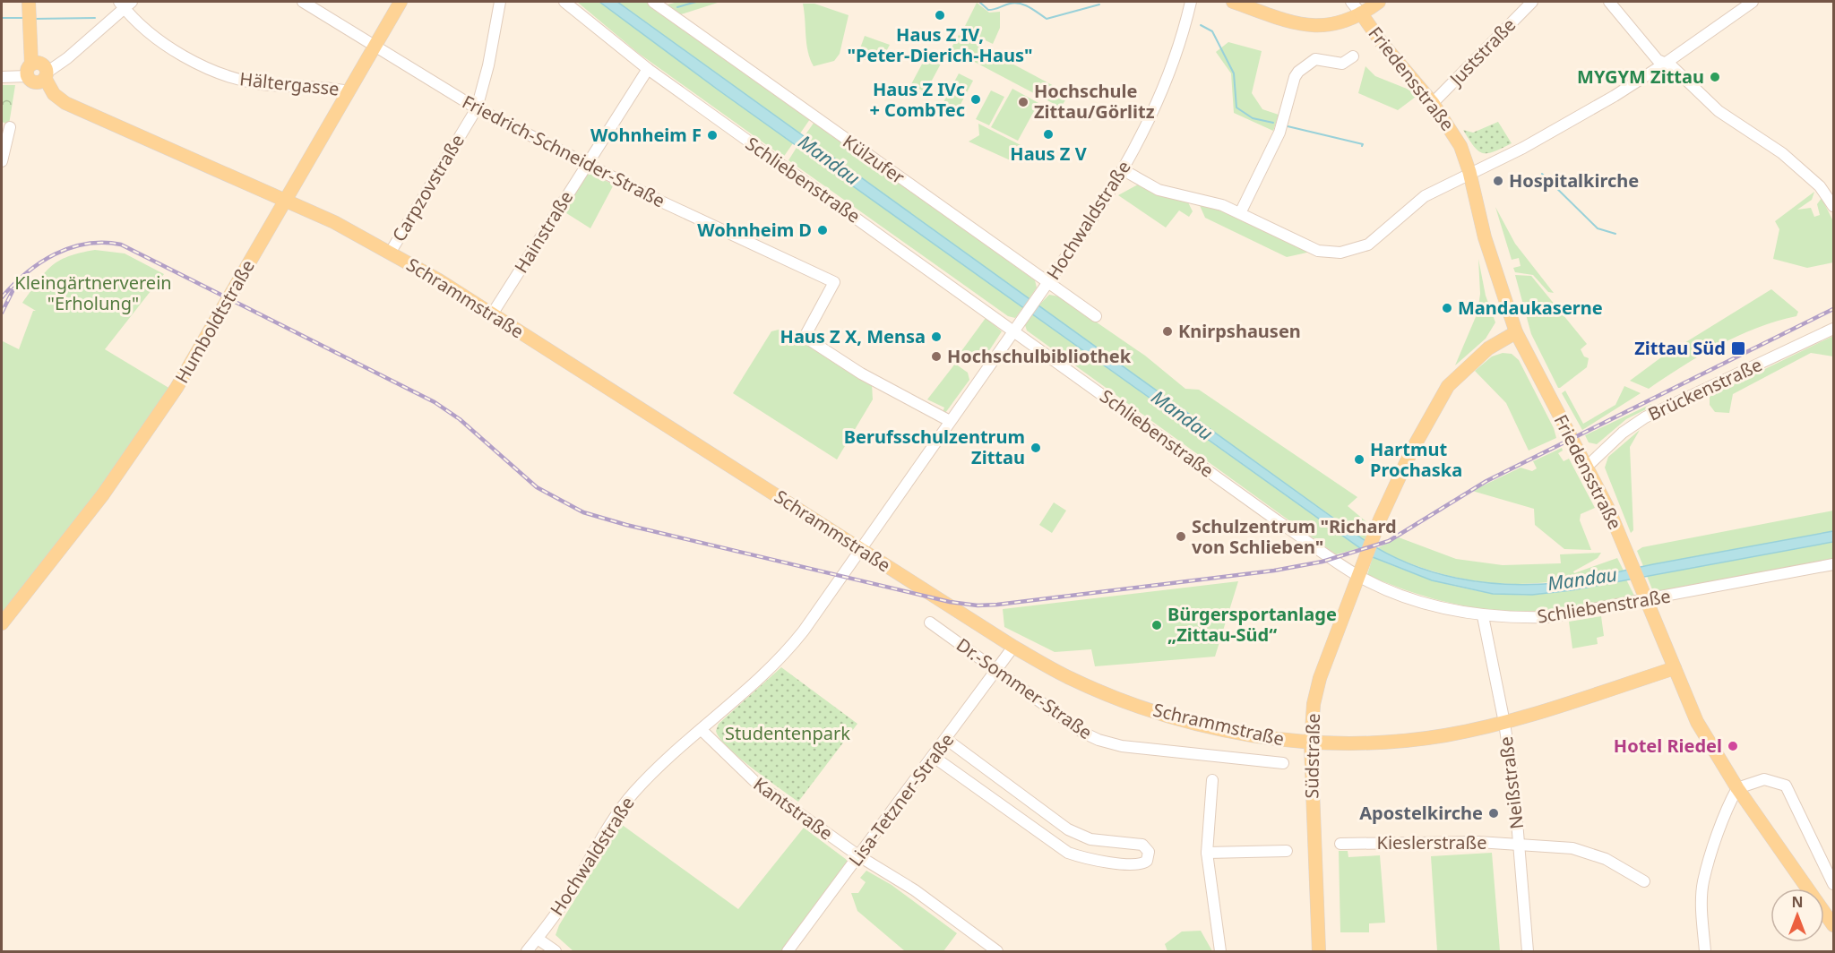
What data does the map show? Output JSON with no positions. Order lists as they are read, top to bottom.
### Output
{
  "streets": {
    "main road": [
      "Friedensstraße",
      "Schrammstraße",
      "Humboldtstraße",
      "Südstraße"
    ],
    "street": [
      "Juststraße",
      "Hältergasse",
      "Friedrich-Schneider-Straße",
      "Külzufer",
      "Schliebenstraße",
      "Carpzovstraße",
      "Hochwaldstraße",
      "Hainstraße",
      "Brückenstraße",
      "Dr.-Sommer-Straße",
      "Neißstraße",
      "Lisa-Tetzner-Straße",
      "Kantstraße",
      "Kieslerstraße"
    ]
  },
  "crossings": [
    ["Juststraße", "Friedensstraße"],
    ["Friedensstraße", "Schliebenstraße"],
    ["Friedensstraße", "Schrammstraße"],
    ["Friedensstraße", "Brückenstraße"],
    ["Friedensstraße", "Südstraße"],
    ["Hältergasse", "Humboldtstraße"],
    ["Friedrich-Schneider-Straße", "Carpzovstraße"],
    ["Friedrich-Schneider-Straße", "Hochwaldstraße"],
    ["Friedrich-Schneider-Straße", "Hainstraße"],
    ["Friedrich-Schneider-Straße", "Humboldtstraße"],
    ["Külzufer", "Hochwaldstraße"],
    ["Schliebenstraße", "Hochwaldstraße"],
    ["Schliebenstraße", "Hainstraße"],
    ["Schliebenstraße", "Südstraße"],
    ["Schliebenstraße", "Neißstraße"],
    ["Carpzovstraße", "Schrammstraße"],
    ["Hochwaldstraße", "Schrammstraße"],
    ["Hochwaldstraße", "Kantstraße"],
    ["Hainstraße", "Schrammstraße"],
    ["Schrammstraße", "Humboldtstraße"],
    ["Schrammstraße", "Südstraße"],
    ["Schrammstraße", "Neißstraße"],
    ["Schrammstraße", "Lisa-Tetzner-Straße"],
    ["Dr.-Sommer-Straße", "Lisa-Tetzner-Straße"],
    ["Neißstraße", "Kieslerstraße"],
    ["Lisa-Tetzner-Straße", "Kantstraße"]
  ],
  "water": ["Mandau"],
  "parks": ["Kleingärtnerverein \"Erholung\"", "Studentenpark"],
  "places": {
    "other": [
      "Haus Z IV, \"Peter-Dierich-Haus\"",
      "MYGYM Zittau",
      "Haus Z IVc + CombTec",
      "Hochschule Zittau/Görlitz",
      "Haus Z V",
      "Wohnheim F",
      "Hospitalkirche",
      "Wohnheim D",
      "Mandaukaserne",
      "Knirpshausen",
      "Haus Z X, Mensa",
      "Hochschulbibliothek",
      "Berufsschulzentrum Zittau",
      "Hartmut Prochaska",
      "Schulzentrum \"Richard von Schlieben\"",
      "Bürgersportanlage „Zittau-Süd“",
      "Hotel Riedel",
      "Apostelkirche"
    ],
    "transit": ["Zittau Süd"]
  },
  "north": "top"
}
